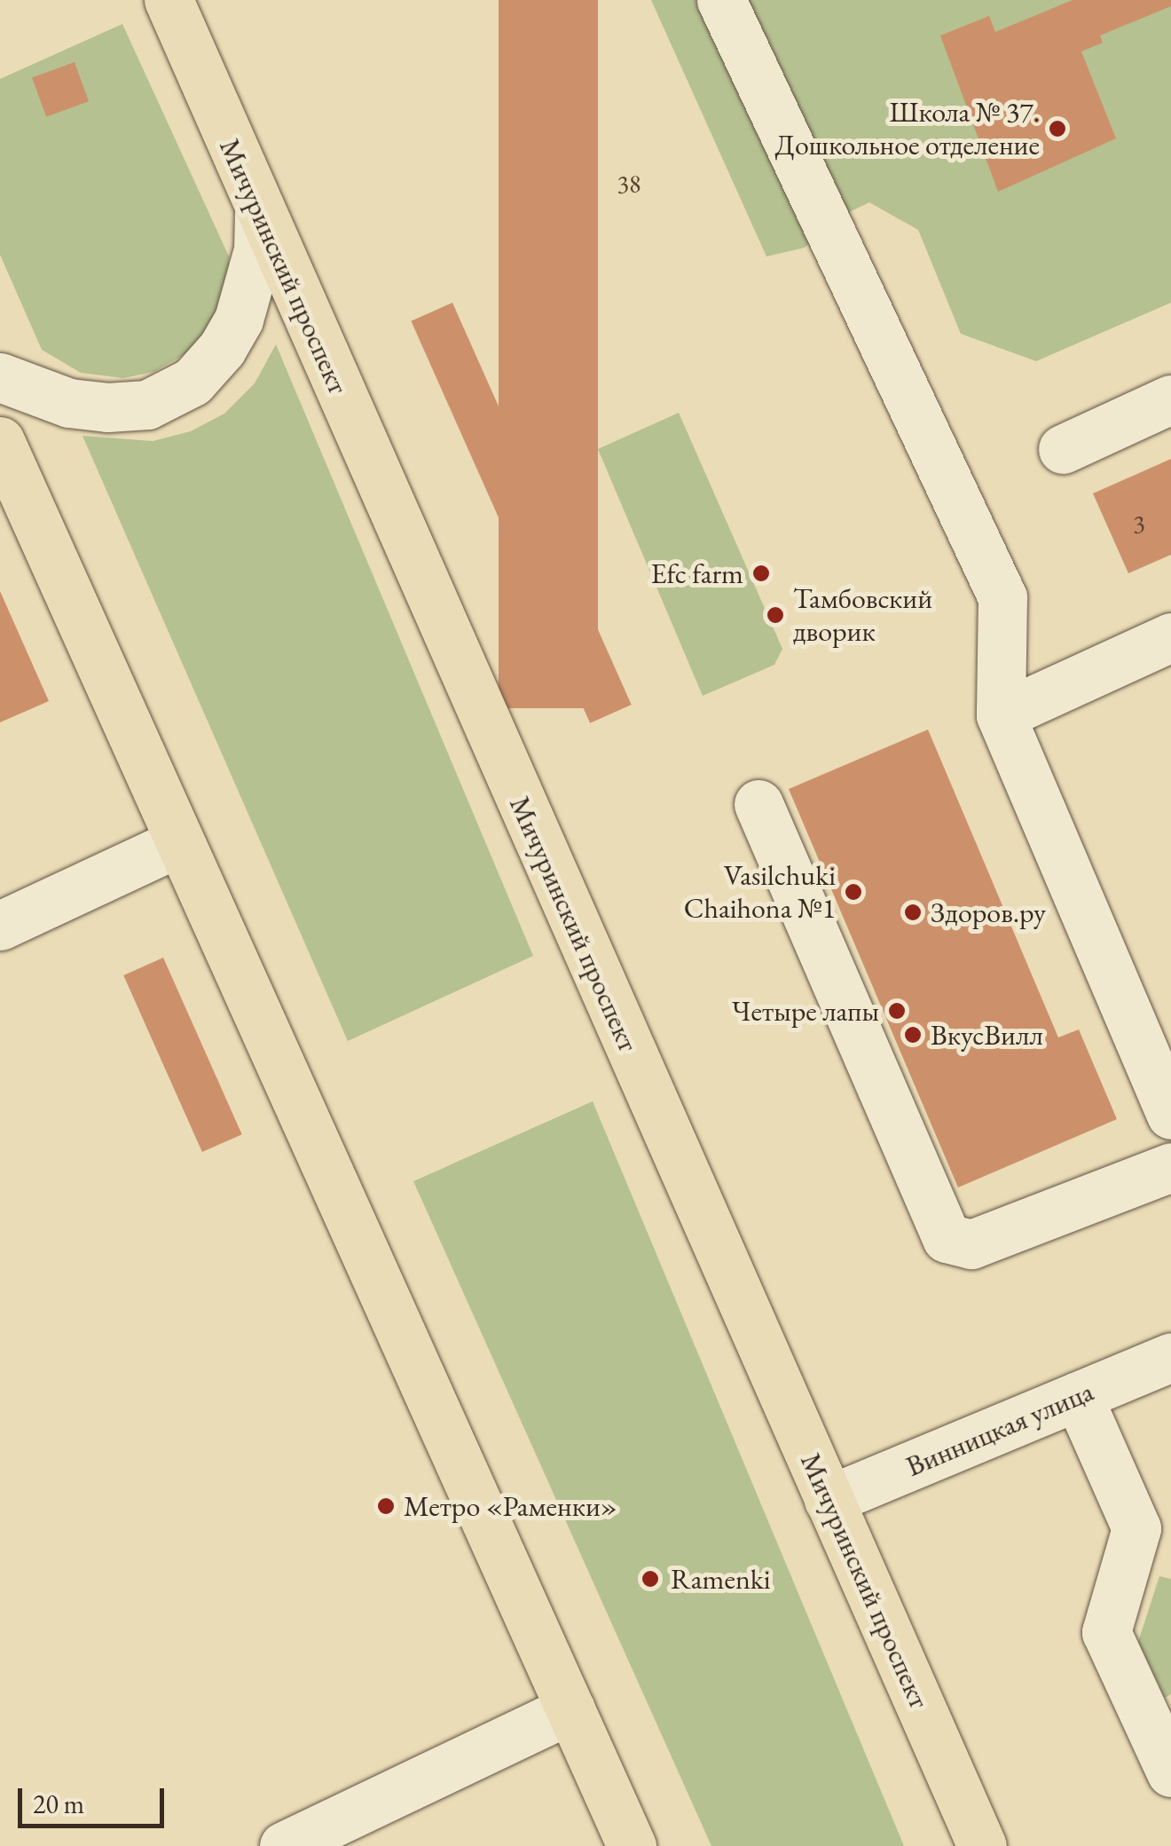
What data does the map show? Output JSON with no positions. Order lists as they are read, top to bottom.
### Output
{
  "streets": {
    "main road": ["Мичуринский проспект"],
    "street": ["Винницкая улица"]
  },
  "crossings": [
    ["Мичуринский проспект", "Винницкая улица"]
  ],
  "places": [
    "Школа № 37. Дошкольное отделение",
    "Efc farm",
    "Тамбовский дворик",
    "Vasilchuki Chaihona №1",
    "Здоров.ру",
    "Четыре лапы",
    "ВкусВилл",
    "Метро «Раменки»",
    "Ramenki"
  ],
  "house_numbers": ["38", "3"],
  "scale_bar": "20 m"
}
